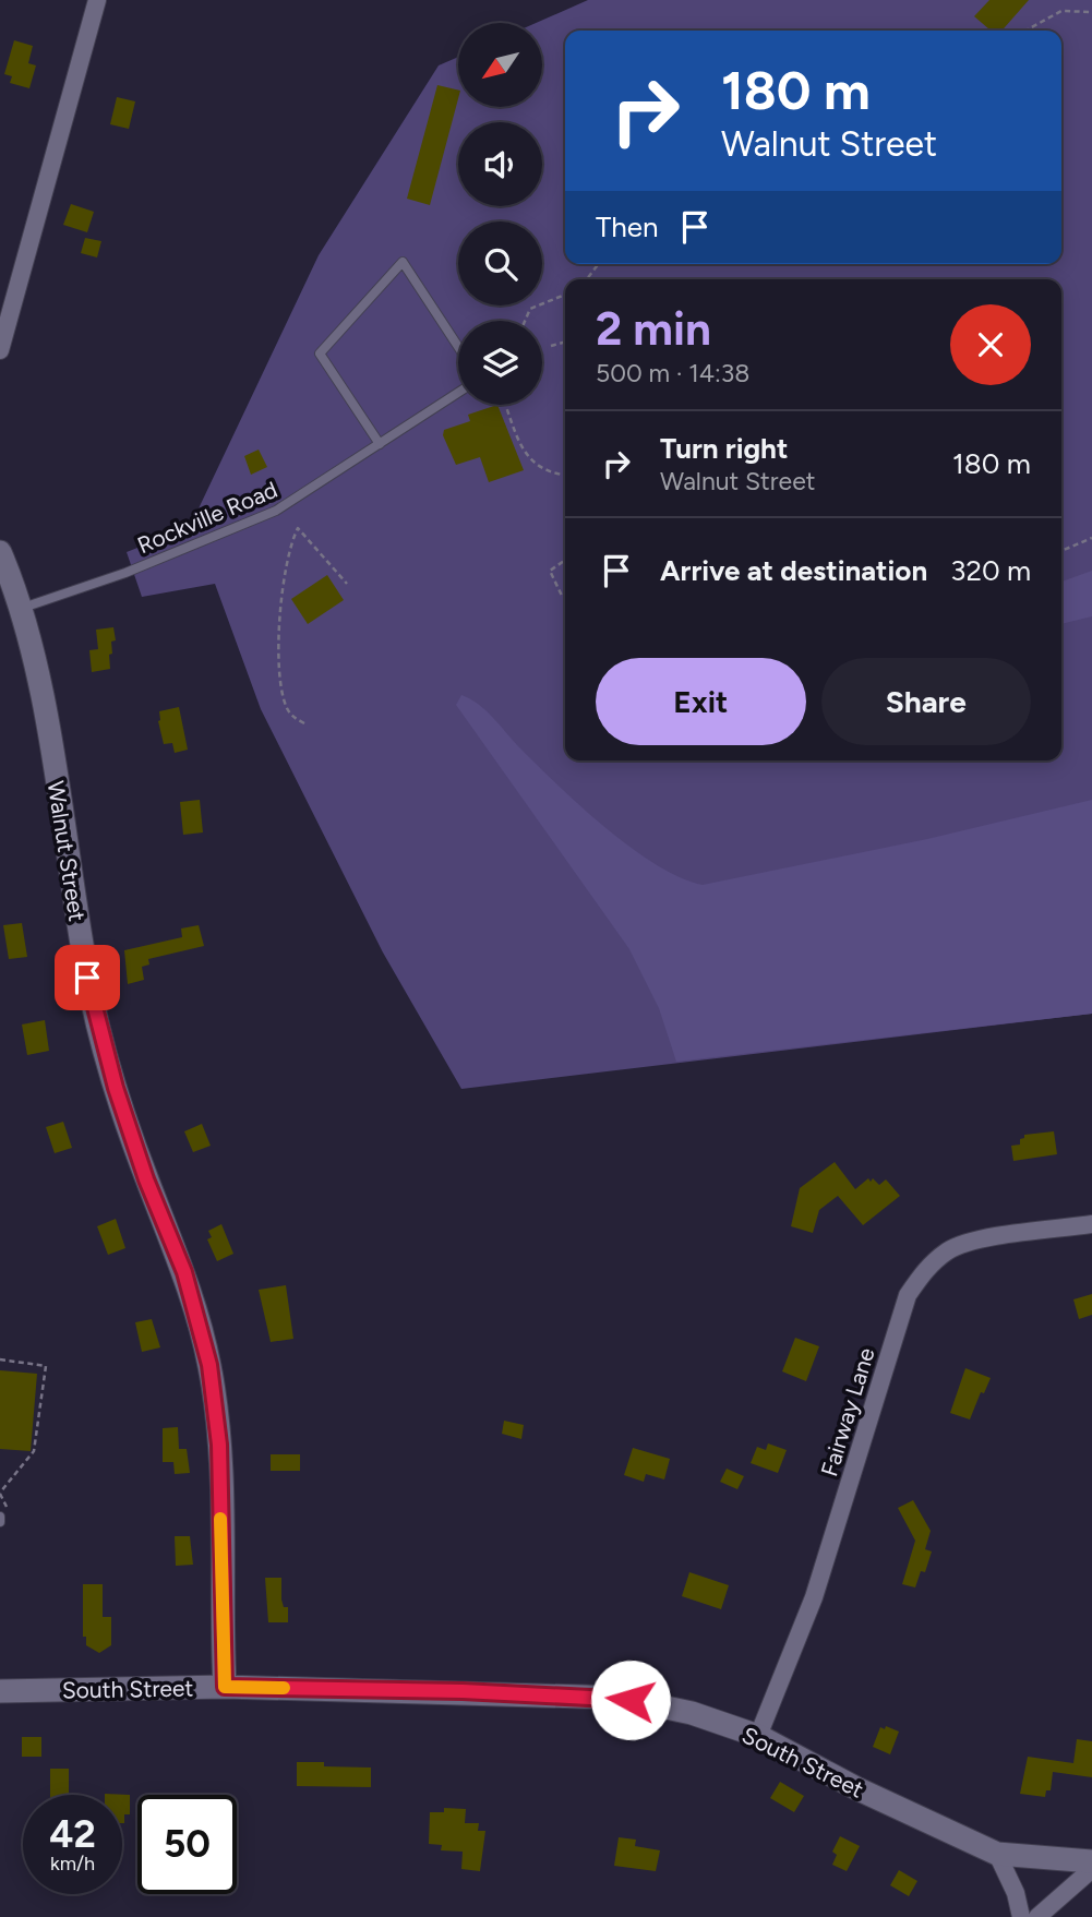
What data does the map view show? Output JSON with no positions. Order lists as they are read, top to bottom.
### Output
{
  "streets": {
    "street": ["Walnut Street", "Fairway Lane", "South Street"],
    "lane": ["Rockville Road"]
  },
  "crossings": [
    ["Rockville Road", "Walnut Street"],
    ["Walnut Street", "South Street"],
    ["Fairway Lane", "South Street"]
  ],
  "north": "bottom left",
  "page": {
    "turn": ["180 m", "Walnut Street"],
    "then": "Then",
    "heading": ["2 min", "500 m · 14:38"],
    "list": [
      {
        "name": "Turn right",
        "note": "Walnut Street",
        "value": "180 m"
      },
      {
        "name": "Arrive at destination",
        "value": "320 m"
      }
    ],
    "buttons": ["Exit", "Share"],
    "speed": "42 km/h",
    "limit": "50"
  }
}
